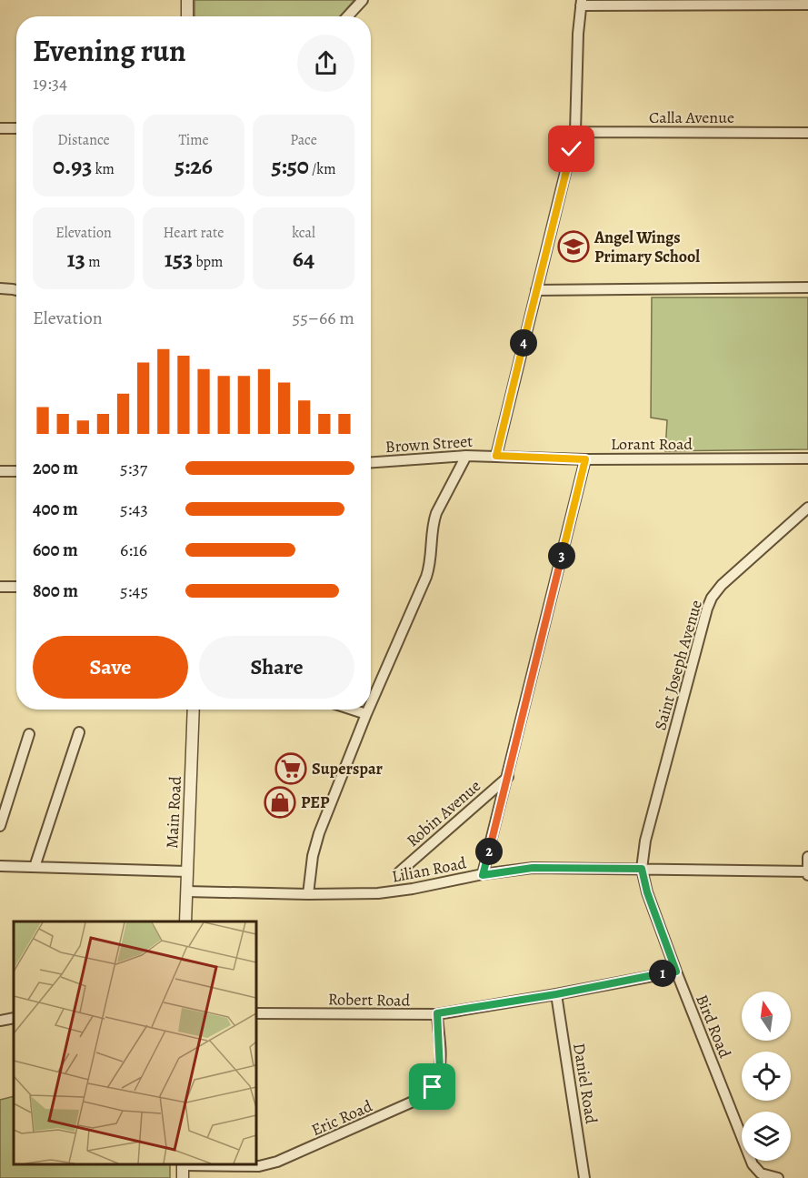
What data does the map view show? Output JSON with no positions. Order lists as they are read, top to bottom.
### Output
{
  "streets": {
    "street": [
      "Calla Avenue",
      "Brown Street",
      "Lorant Road",
      "Saint Joseph Avenue",
      "Main Road",
      "Robin Avenue",
      "Lilian Road",
      "Robert Road",
      "Bird Road",
      "Daniel Road",
      "Eric Road"
    ]
  },
  "crossings": [
    ["Brown Street", "Lorant Road"],
    ["Lorant Road", "Robin Avenue"],
    ["Saint Joseph Avenue", "Lilian Road"],
    ["Saint Joseph Avenue", "Bird Road"],
    ["Main Road", "Lilian Road"],
    ["Robin Avenue", "Lilian Road"],
    ["Lilian Road", "Bird Road"],
    ["Robert Road", "Bird Road"],
    ["Robert Road", "Daniel Road"],
    ["Robert Road", "Eric Road"]
  ],
  "places": {
    "school or university": ["Angel Wings Primary School"],
    "supermarket": ["Superspar"],
    "shop": ["PEP"]
  },
  "north": "top",
  "page": {
    "heading": ["Evening run", "19:34"],
    "stats": [
      ["Distance", "0.93 km"],
      ["Time", "5:26"],
      ["Pace", "5:50 /km"],
      ["Elevation", "13 m"],
      ["Heart rate", "153 bpm"],
      ["kcal", "64"]
    ],
    "chart": ["Elevation", "55–66 m"],
    "pins": [
      "4",
      "3",
      "2",
      "1"
    ],
    "list": [
      {
        "name": "200 m",
        "note": "5:37"
      },
      {
        "name": "400 m",
        "note": "5:43"
      },
      {
        "name": "600 m",
        "note": "6:16"
      },
      {
        "name": "800 m",
        "note": "5:45"
      }
    ],
    "buttons": ["Save", "Share"]
  }
}
